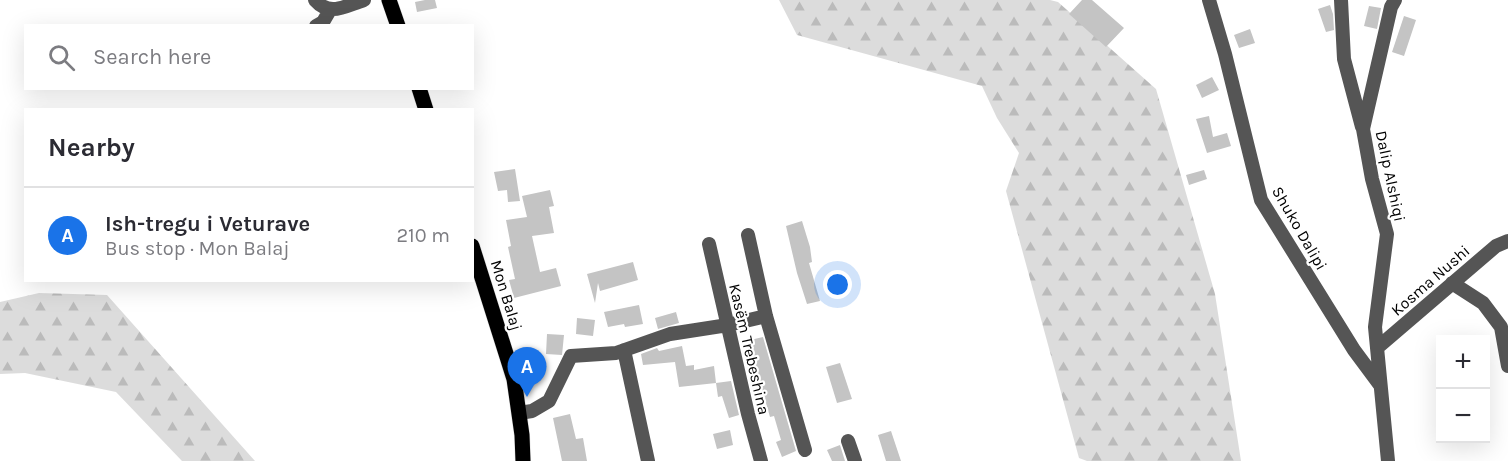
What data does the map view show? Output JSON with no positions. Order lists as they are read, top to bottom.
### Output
{
  "streets": {
    "main road": ["Mon Balaj"],
    "street": [
      "Dalip Alshiqi",
      "Shuko Dalipi",
      "Kosma Nushi",
      "Kasëm Trebeshina"
    ]
  },
  "crossings": [
    ["Dalip Alshiqi", "Shuko Dalipi"],
    ["Dalip Alshiqi", "Kosma Nushi"]
  ],
  "page": {
    "search": "Search here",
    "heading": "Nearby",
    "list": [
      {
        "mark": "A",
        "name": "Ish-tregu i Veturave",
        "note": "Bus stop · Mon Balaj",
        "value": "210 m"
      }
    ],
    "map_buttons": ["+", "−"],
    "pins": "A"
  }
}
